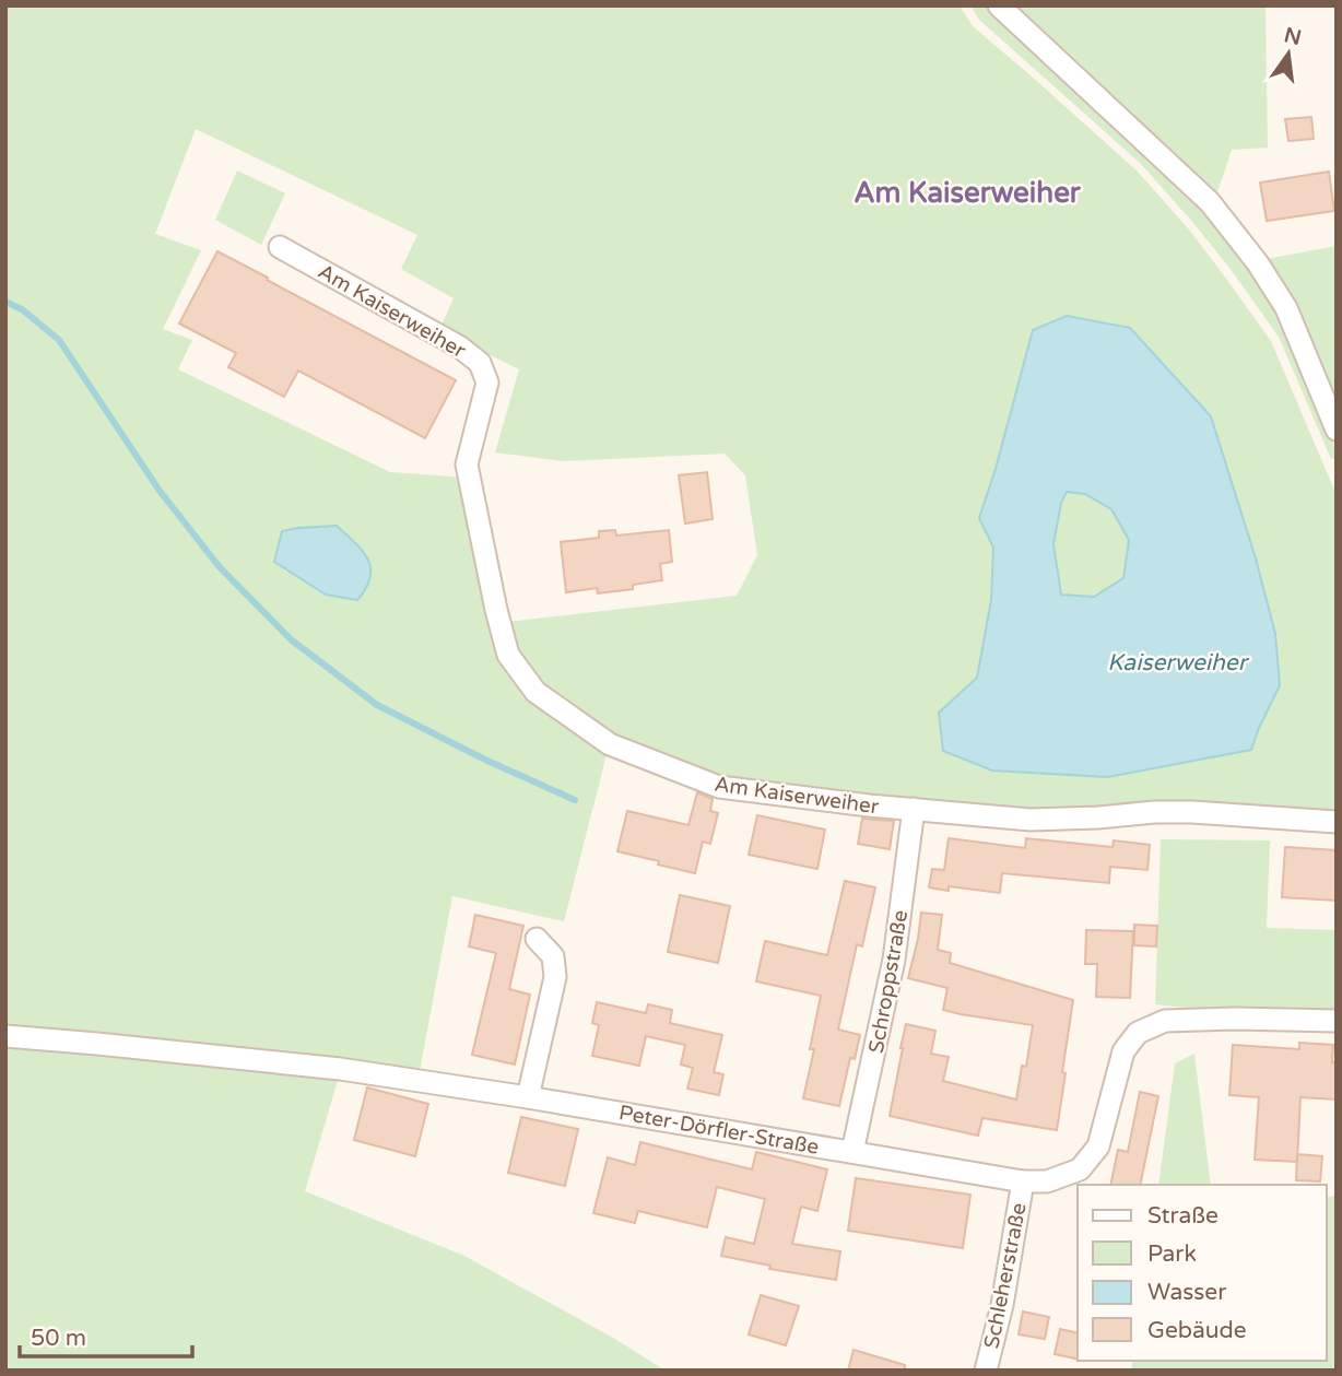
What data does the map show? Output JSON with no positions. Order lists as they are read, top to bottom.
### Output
{
  "streets": {
    "street": [
      "Am Kaiserweiher",
      "Schroppstraße",
      "Peter-Dörfler-Straße",
      "Schleherstraße"
    ]
  },
  "crossings": [
    ["Am Kaiserweiher", "Schroppstraße"],
    ["Schroppstraße", "Peter-Dörfler-Straße"],
    ["Peter-Dörfler-Straße", "Schleherstraße"]
  ],
  "districts": ["Am Kaiserweiher"],
  "water": ["Kaiserweiher"],
  "legend": [
    "Straße",
    "Park",
    "Wasser",
    "Gebäude"
  ],
  "scale_bar": "50 m",
  "north": "top"
}
